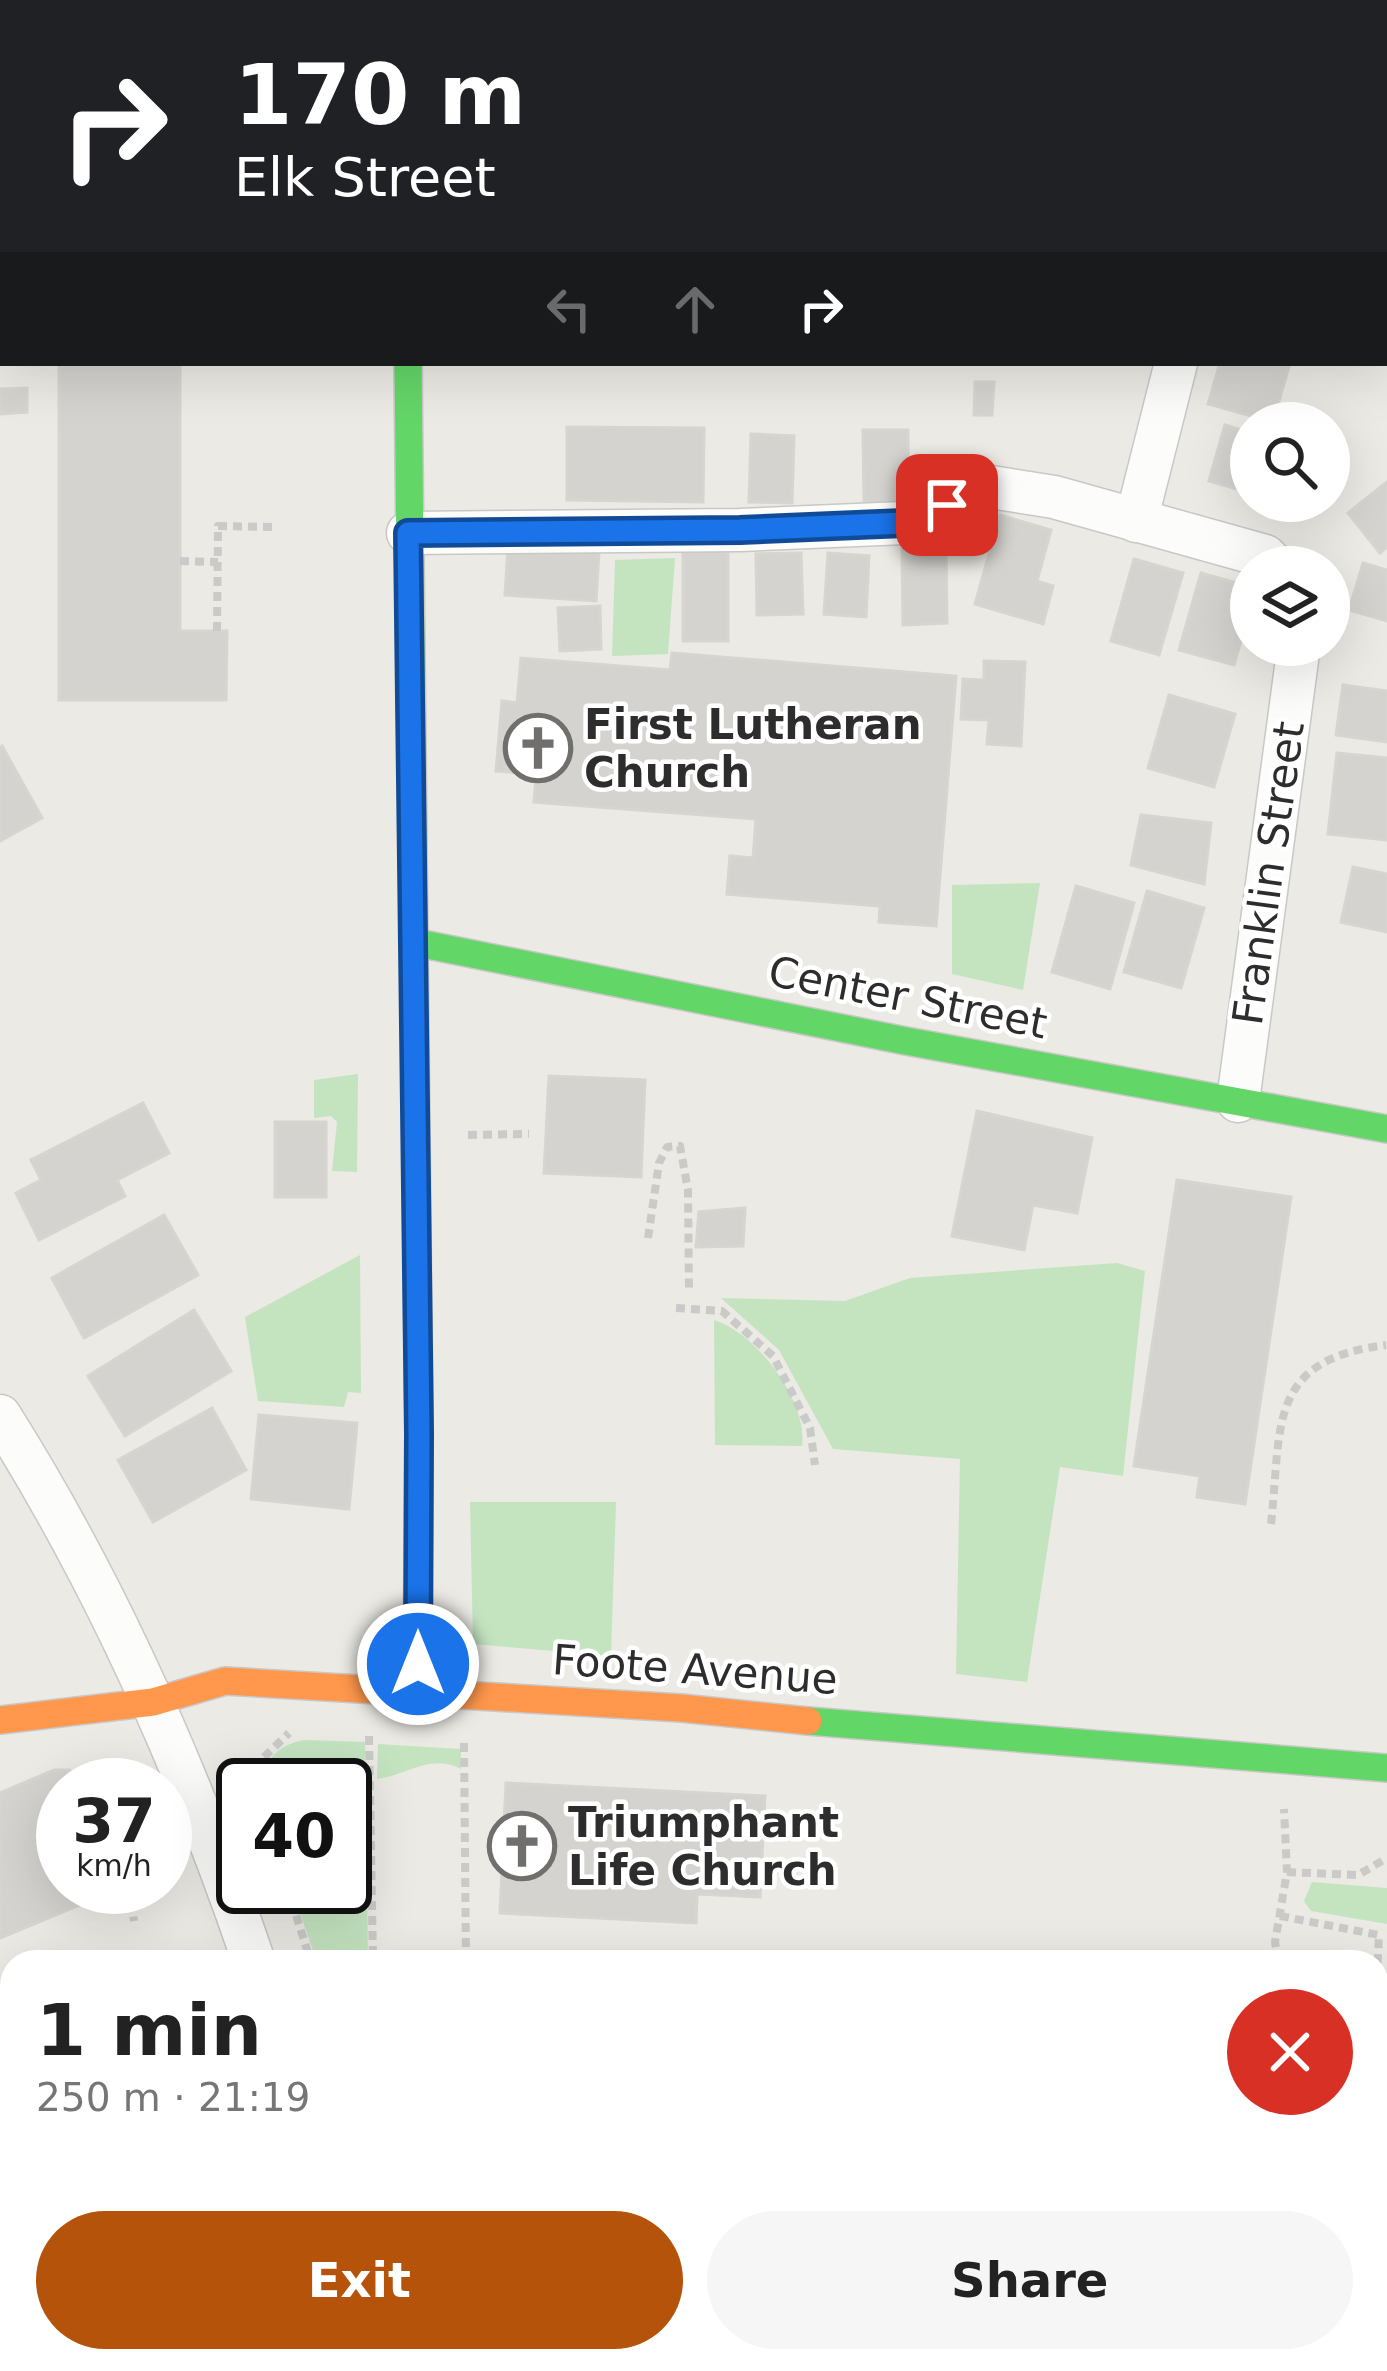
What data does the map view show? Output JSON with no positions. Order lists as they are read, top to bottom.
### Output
{
  "streets": {
    "street": ["Franklin Street", "Center Street", "Foote Avenue"]
  },
  "crossings": [
    ["Franklin Street", "Center Street"]
  ],
  "places": {
    "church": ["First Lutheran Church", "Triumphant Life Church"]
  },
  "page": {
    "turn": ["170 m", "Elk Street"],
    "speed": "37 km/h",
    "limit": "40",
    "heading": ["1 min", "250 m · 21:19"],
    "buttons": ["Exit", "Share"]
  }
}
